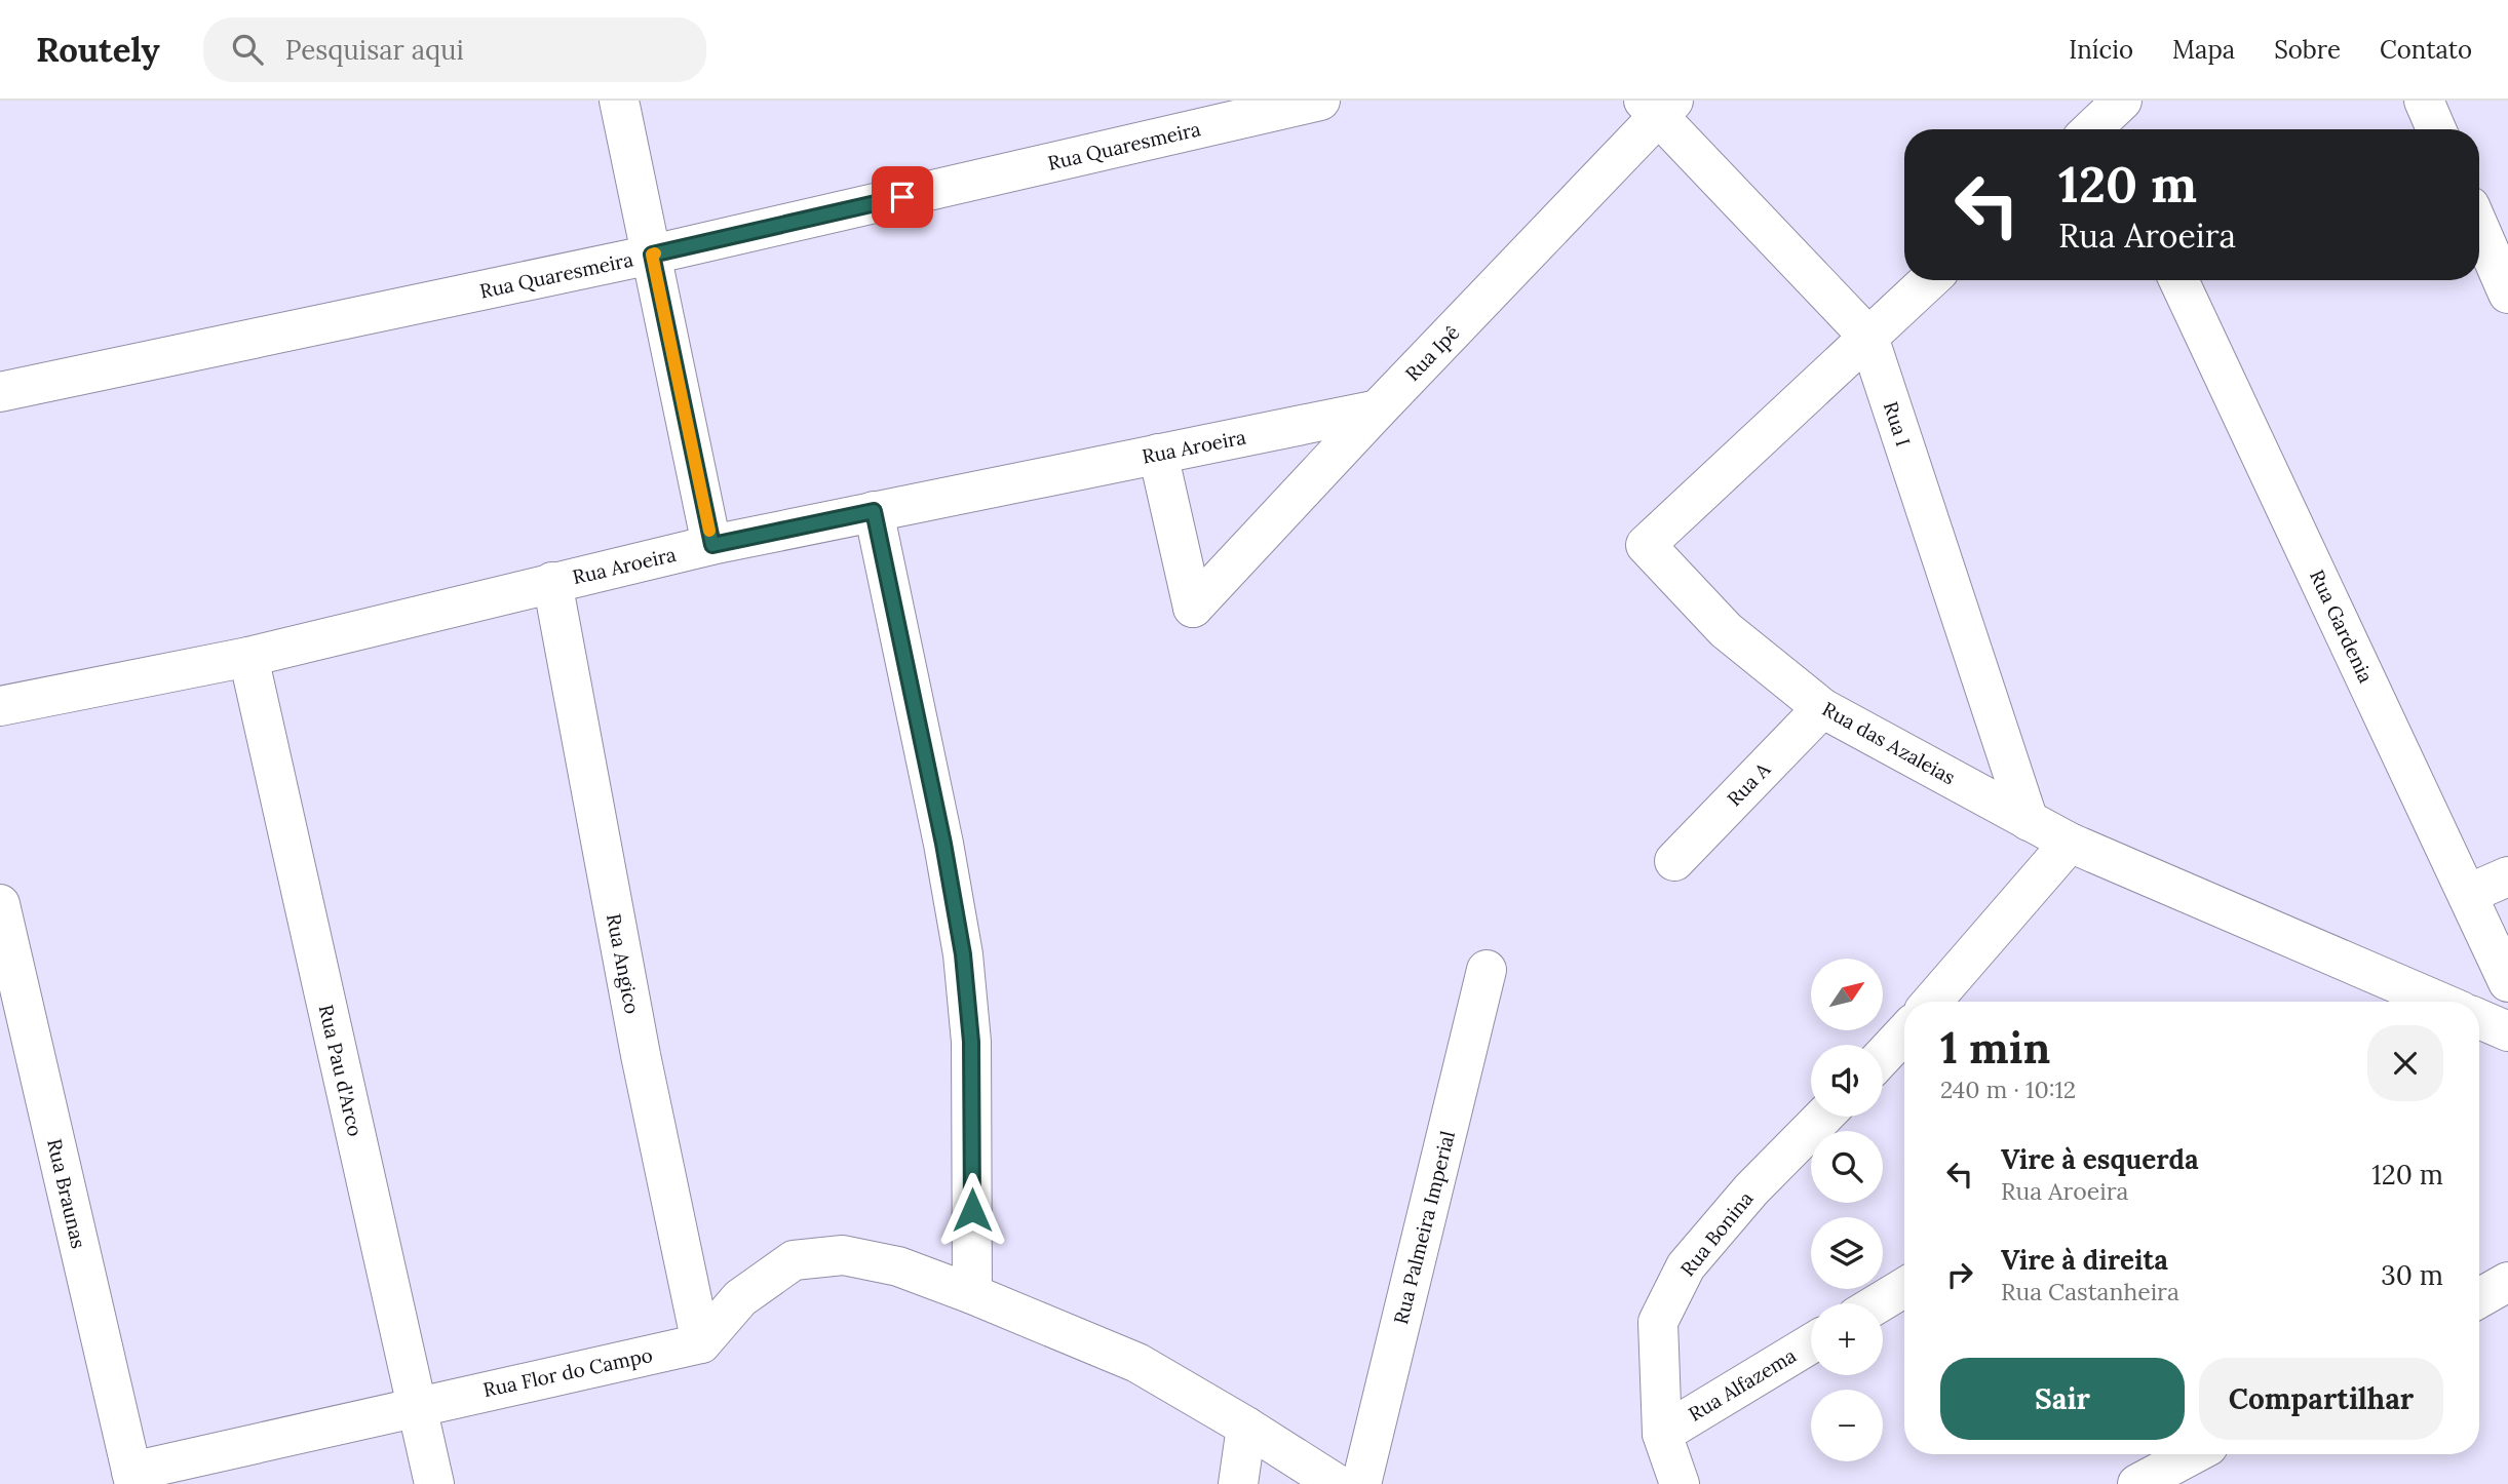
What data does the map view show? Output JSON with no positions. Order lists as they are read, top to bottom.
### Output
{
  "streets": {
    "street": [
      "Rua Quaresmeira",
      "Rua Ipê",
      "Rua I",
      "Rua Aroeira",
      "Rua Gardenia",
      "Rua das Azaleias",
      "Rua A",
      "Rua Angico",
      "Rua Pau d'Arco",
      "Rua Braunas",
      "Rua Palmeira Imperial",
      "Rua Bonina",
      "Rua Flor do Campo",
      "Rua Alfazema"
    ]
  },
  "crossings": [
    ["Rua Ipê", "Rua I"],
    ["Rua Ipê", "Rua Aroeira"],
    ["Rua I", "Rua das Azaleias"],
    ["Rua Aroeira", "Rua Angico"],
    ["Rua Aroeira", "Rua Pau d'Arco"],
    ["Rua das Azaleias", "Rua A"],
    ["Rua Angico", "Rua Flor do Campo"],
    ["Rua Pau d'Arco", "Rua Flor do Campo"],
    ["Rua Braunas", "Rua Flor do Campo"],
    ["Rua Bonina", "Rua Alfazema"]
  ],
  "north": "top right",
  "page": {
    "header": "Routely",
    "search": "Pesquisar aqui",
    "nav": [
      "Início",
      "Mapa",
      "Sobre",
      "Contato"
    ],
    "turn": ["120 m", "Rua Aroeira"],
    "map_buttons": ["+", "−"],
    "heading": ["1 min", "240 m · 10:12"],
    "list": [
      {
        "name": "Vire à esquerda",
        "note": "Rua Aroeira",
        "value": "120 m"
      },
      {
        "name": "Vire à direita",
        "note": "Rua Castanheira",
        "value": "30 m"
      }
    ],
    "buttons": ["Sair", "Compartilhar"]
  }
}
